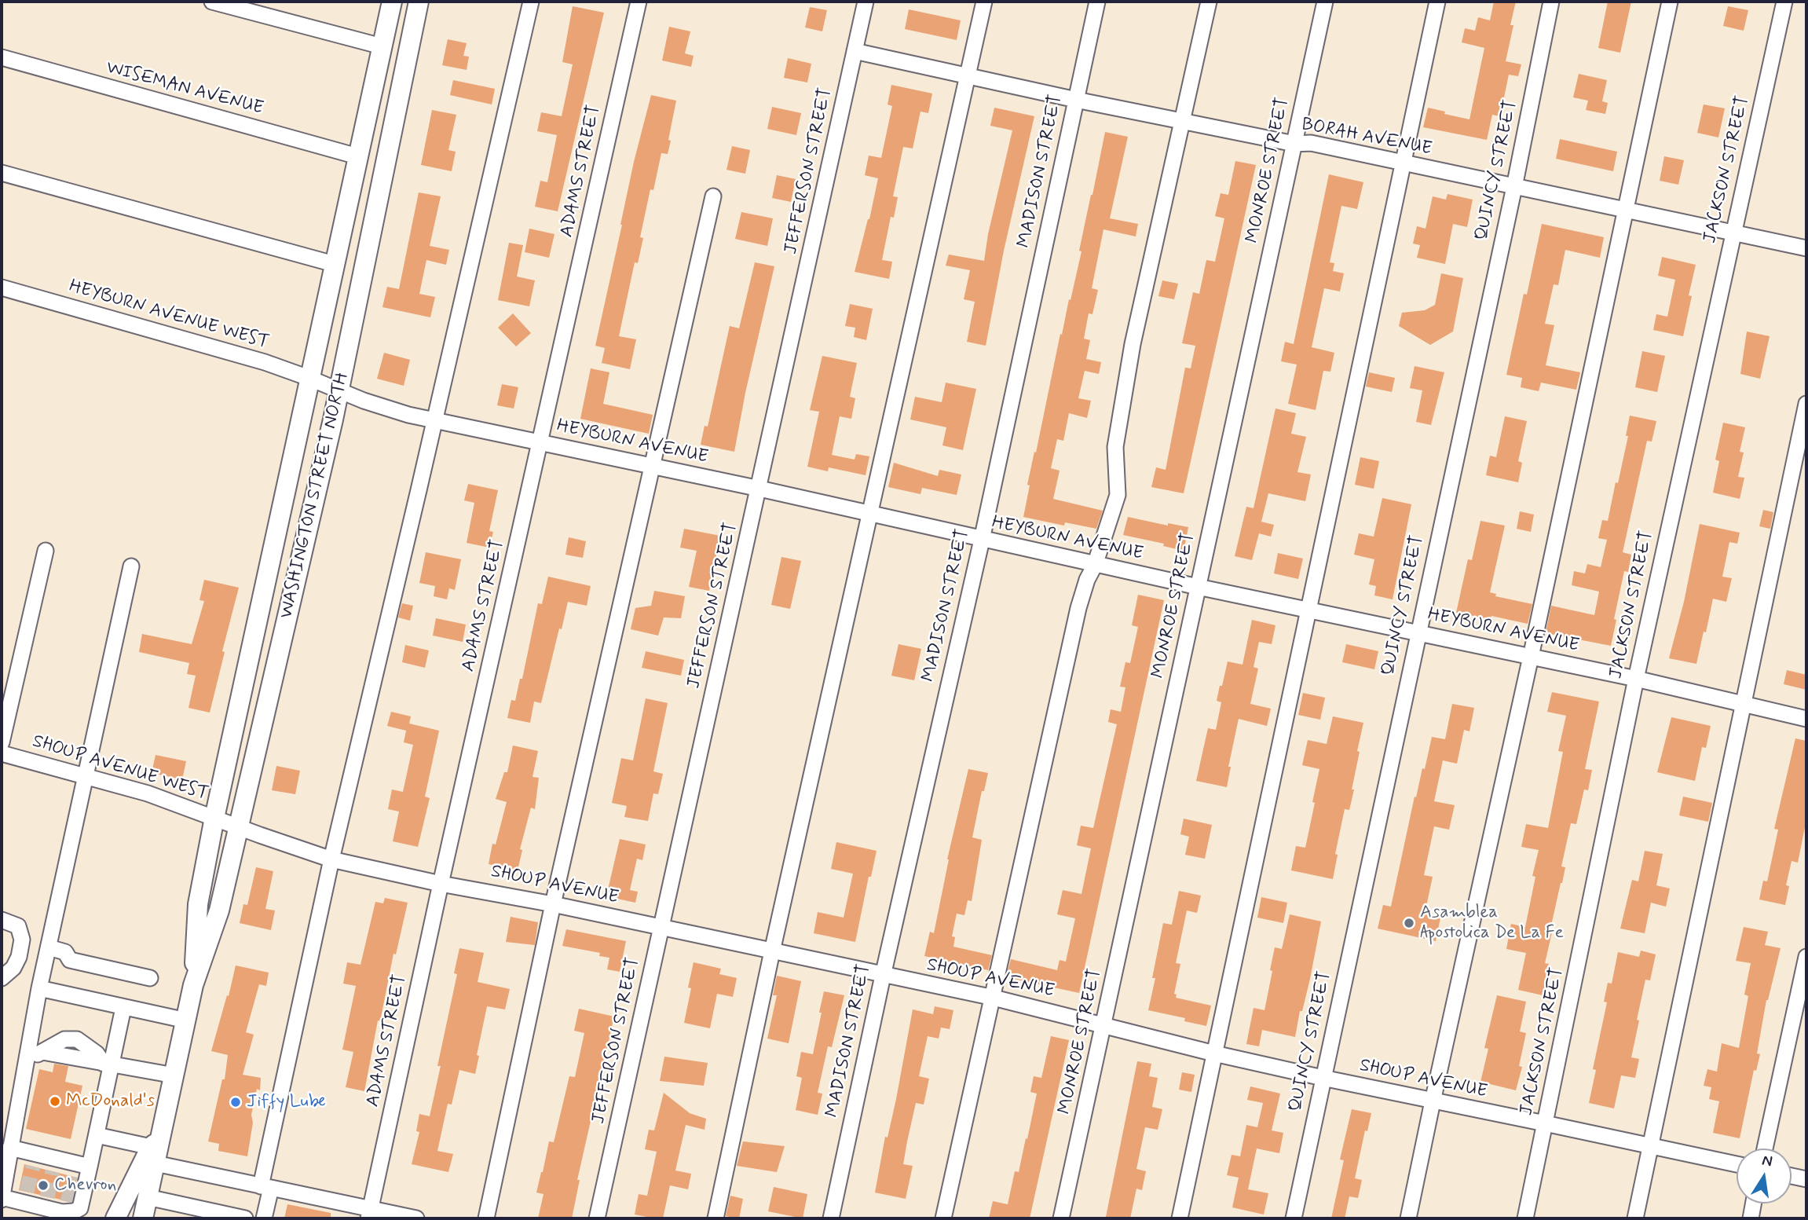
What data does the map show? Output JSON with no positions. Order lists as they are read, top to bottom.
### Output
{
  "streets": {
    "main road": ["WASHINGTON STREET NORTH"],
    "street": [
      "WISEMAN AVENUE",
      "BORAH AVENUE",
      "JACKSON STREET",
      "MONROE STREET",
      "QUINCY STREET",
      "ADAMS STREET",
      "JEFFERSON STREET",
      "MADISON STREET",
      "HEYBURN AVENUE WEST",
      "HEYBURN AVENUE",
      "SHOUP AVENUE WEST",
      "SHOUP AVENUE"
    ]
  },
  "crossings": [
    ["WISEMAN AVENUE", "WASHINGTON STREET NORTH"],
    ["BORAH AVENUE", "JACKSON STREET"],
    ["BORAH AVENUE", "MONROE STREET"],
    ["BORAH AVENUE", "QUINCY STREET"],
    ["BORAH AVENUE", "JEFFERSON STREET"],
    ["BORAH AVENUE", "MADISON STREET"],
    ["JACKSON STREET", "HEYBURN AVENUE"],
    ["JACKSON STREET", "SHOUP AVENUE"],
    ["MONROE STREET", "HEYBURN AVENUE"],
    ["MONROE STREET", "SHOUP AVENUE"],
    ["QUINCY STREET", "HEYBURN AVENUE"],
    ["QUINCY STREET", "SHOUP AVENUE"],
    ["ADAMS STREET", "HEYBURN AVENUE"],
    ["ADAMS STREET", "SHOUP AVENUE"],
    ["JEFFERSON STREET", "HEYBURN AVENUE"],
    ["JEFFERSON STREET", "SHOUP AVENUE"],
    ["MADISON STREET", "HEYBURN AVENUE"],
    ["MADISON STREET", "SHOUP AVENUE"],
    ["HEYBURN AVENUE WEST", "HEYBURN AVENUE"],
    ["HEYBURN AVENUE WEST", "WASHINGTON STREET NORTH"],
    ["HEYBURN AVENUE", "WASHINGTON STREET NORTH"],
    ["WASHINGTON STREET NORTH", "SHOUP AVENUE WEST"],
    ["WASHINGTON STREET NORTH", "SHOUP AVENUE"],
    ["SHOUP AVENUE WEST", "SHOUP AVENUE"]
  ],
  "places": [
    "Asamblea Apostolica De La Fe",
    "McDonald's",
    "Jiffy Lube",
    "Chevron"
  ],
  "north": "top"
}
